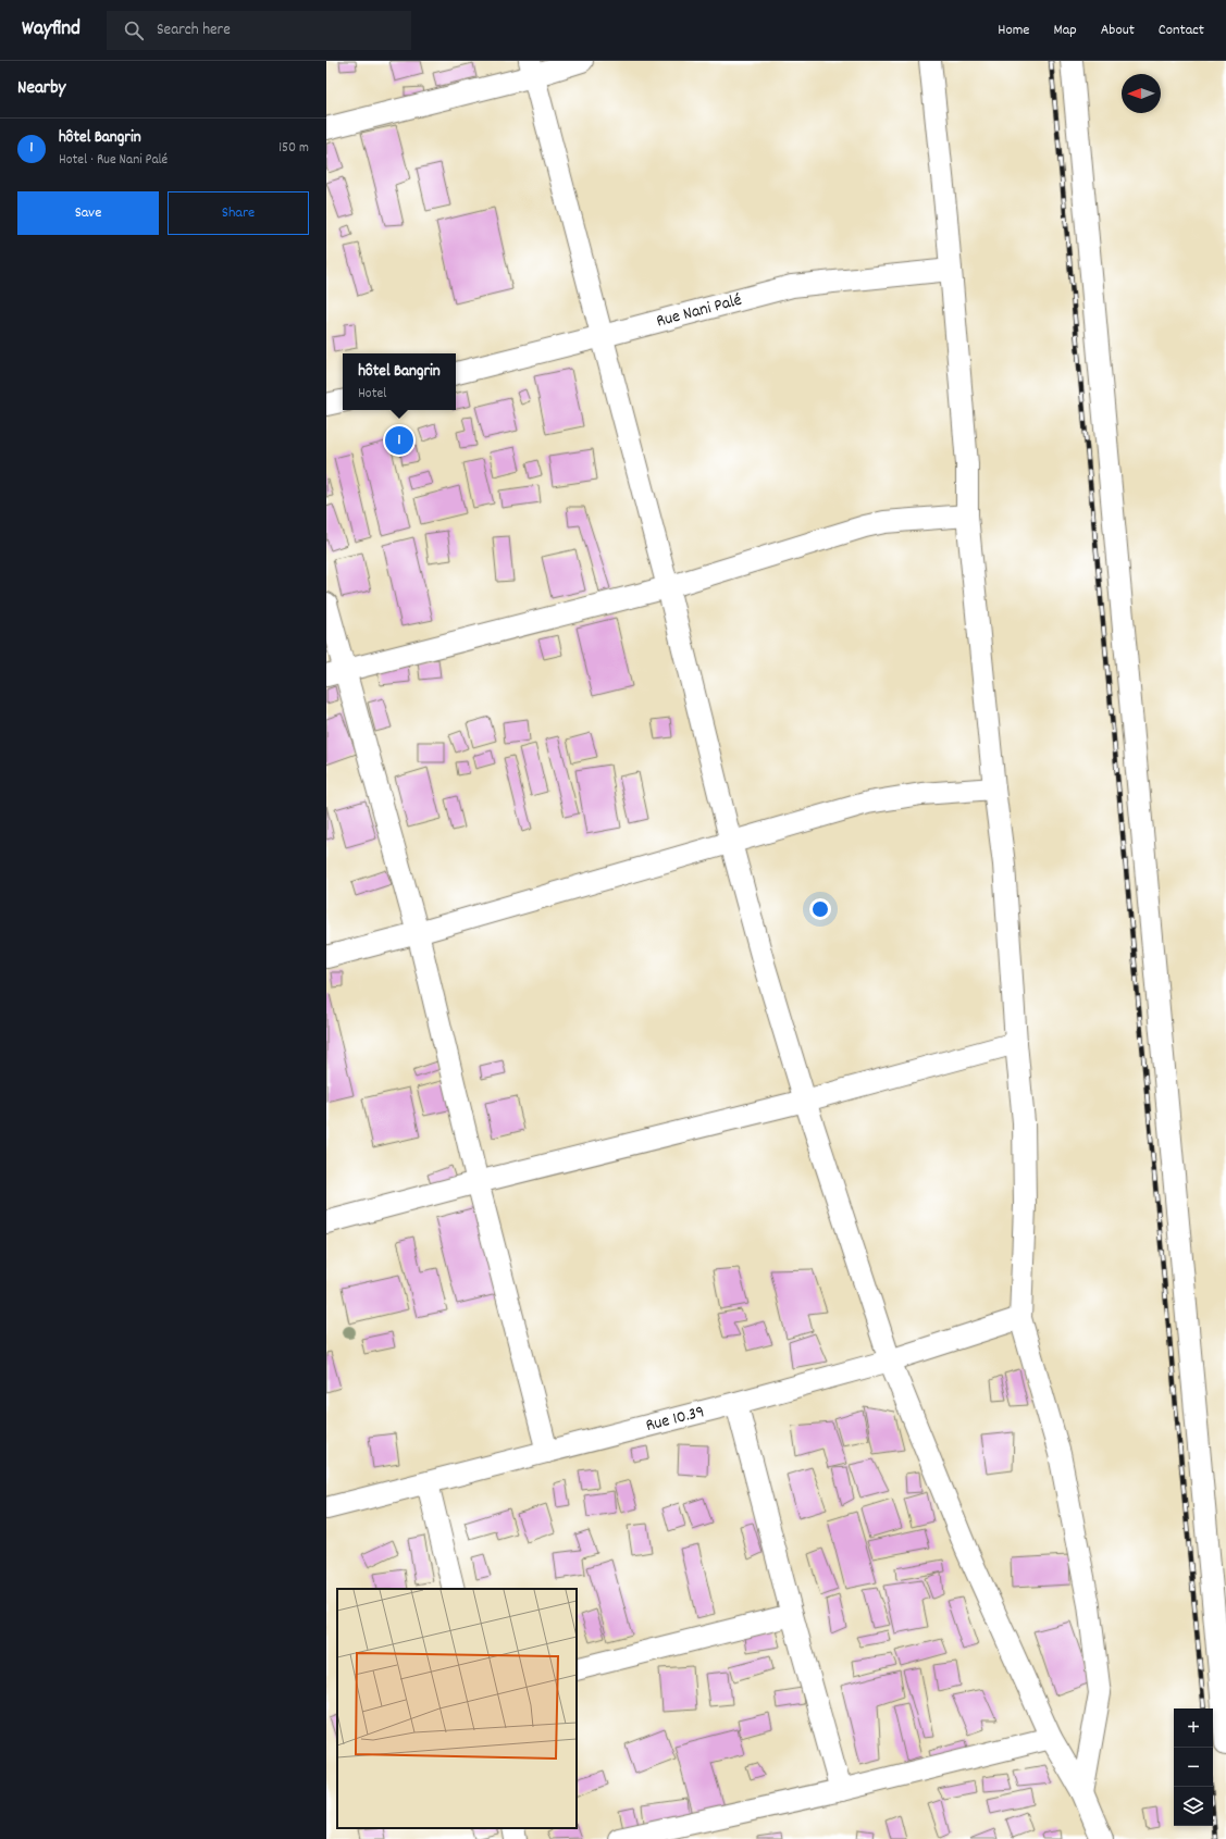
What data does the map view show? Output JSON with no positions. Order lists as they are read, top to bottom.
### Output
{
  "streets": {
    "street": ["Rue Nani Palé", "Rue 10.39"]
  },
  "north": "left",
  "page": {
    "header": "Wayfind",
    "search": "Search here",
    "nav": [
      "Home",
      "Map",
      "About",
      "Contact"
    ],
    "heading": "Nearby",
    "list": [
      {
        "mark": "1",
        "name": "hôtel Bangrin",
        "note": "Hotel · Rue Nani Palé",
        "value": "150 m"
      }
    ],
    "buttons": ["Save", "Share"],
    "popup": ["hôtel Bangrin", "Hotel"],
    "pins": "1",
    "map_buttons": ["+", "−"]
  }
}
